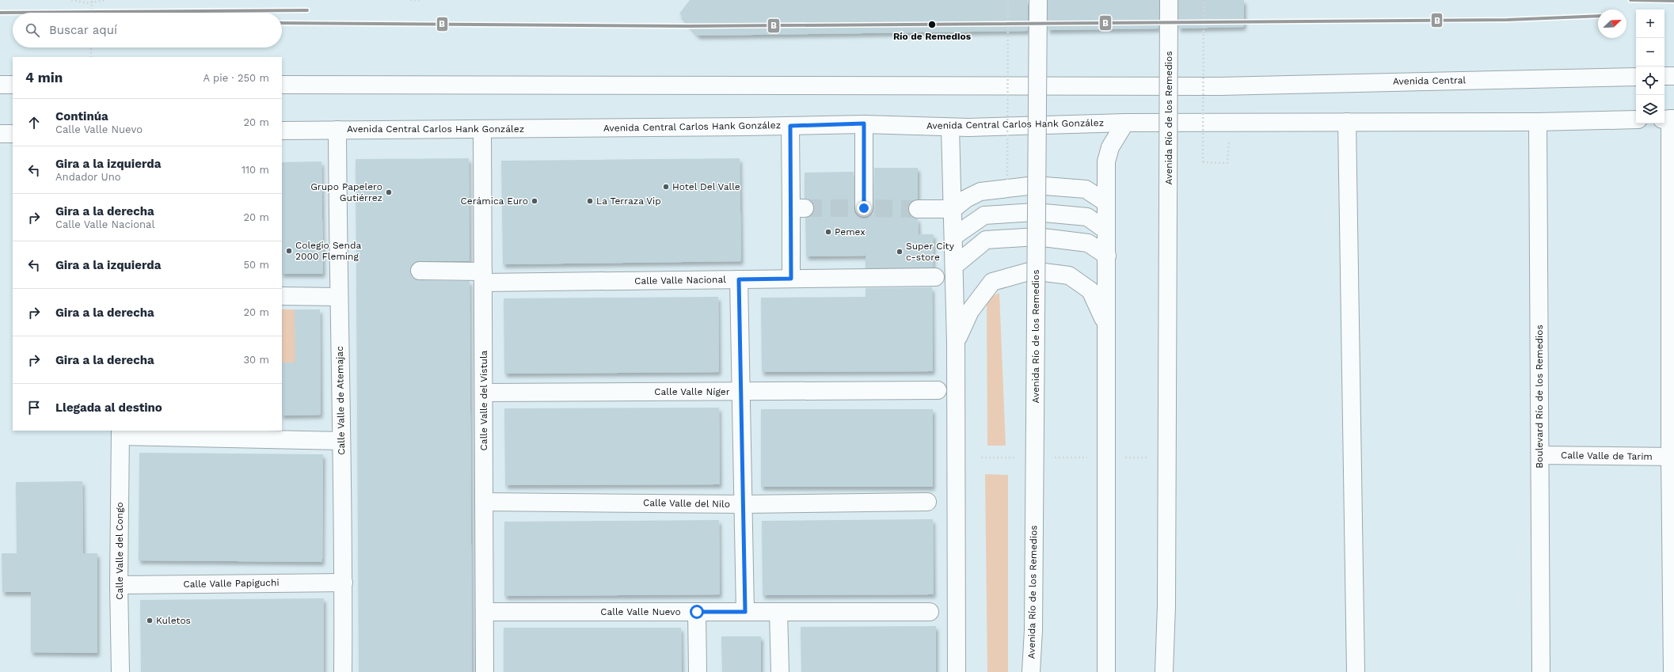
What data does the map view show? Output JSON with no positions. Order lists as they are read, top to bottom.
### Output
{
  "streets": {
    "main road": [
      "Avenida Central",
      "Avenida Río de los Remedios",
      "Avenida Central Carlos Hank González",
      "Calle Valle Nacional",
      "Calle Valle Níger",
      "Boulevard Río de los Remedios",
      "Calle Valle de Atemajac",
      "Calle Valle del Vístula",
      "Calle Valle de Tarim",
      "Calle Valle del Nilo",
      "Calle Valle del Congo",
      "Calle Valle Papiguchi",
      "Calle Valle Nuevo"
    ]
  },
  "crossings": [
    ["Avenida Central Carlos Hank González", "Calle Valle de Atemajac"],
    ["Avenida Central Carlos Hank González", "Calle Valle del Vístula"],
    ["Calle Valle Nacional", "Calle Valle del Vístula"],
    ["Calle Valle Níger", "Calle Valle del Vístula"],
    ["Boulevard Río de los Remedios", "Calle Valle de Tarim"],
    ["Calle Valle de Atemajac", "Calle Valle Papiguchi"],
    ["Calle Valle del Vístula", "Calle Valle del Nilo"],
    ["Calle Valle del Vístula", "Calle Valle Nuevo"],
    ["Calle Valle del Congo", "Calle Valle Papiguchi"]
  ],
  "places": [
    "Río de Remedios",
    "Hotel Del Valle",
    "Grupo Papelero Gutiérrez",
    "Cerámica Euro",
    "La Terraza Vip",
    "Pemex",
    "Colegio Senda 2000 Fleming",
    "Super City c-store",
    "Kuletos"
  ],
  "lines": ["transit line B"],
  "north": "top right",
  "page": {
    "map_buttons": ["+", "−"],
    "search": "Buscar aquí",
    "heading": ["4 min", "A pie · 250 m"],
    "list": [
      ["Continúa", "Calle Valle Nuevo", "20 m"],
      ["Gira a la izquierda", "Andador Uno", "110 m"],
      ["Gira a la derecha", "Calle Valle Nacional", "20 m"],
      ["Gira a la izquierda", "50 m"],
      ["Gira a la derecha", "20 m"],
      ["Gira a la derecha", "30 m"],
      "Llegada al destino"
    ]
  }
}
